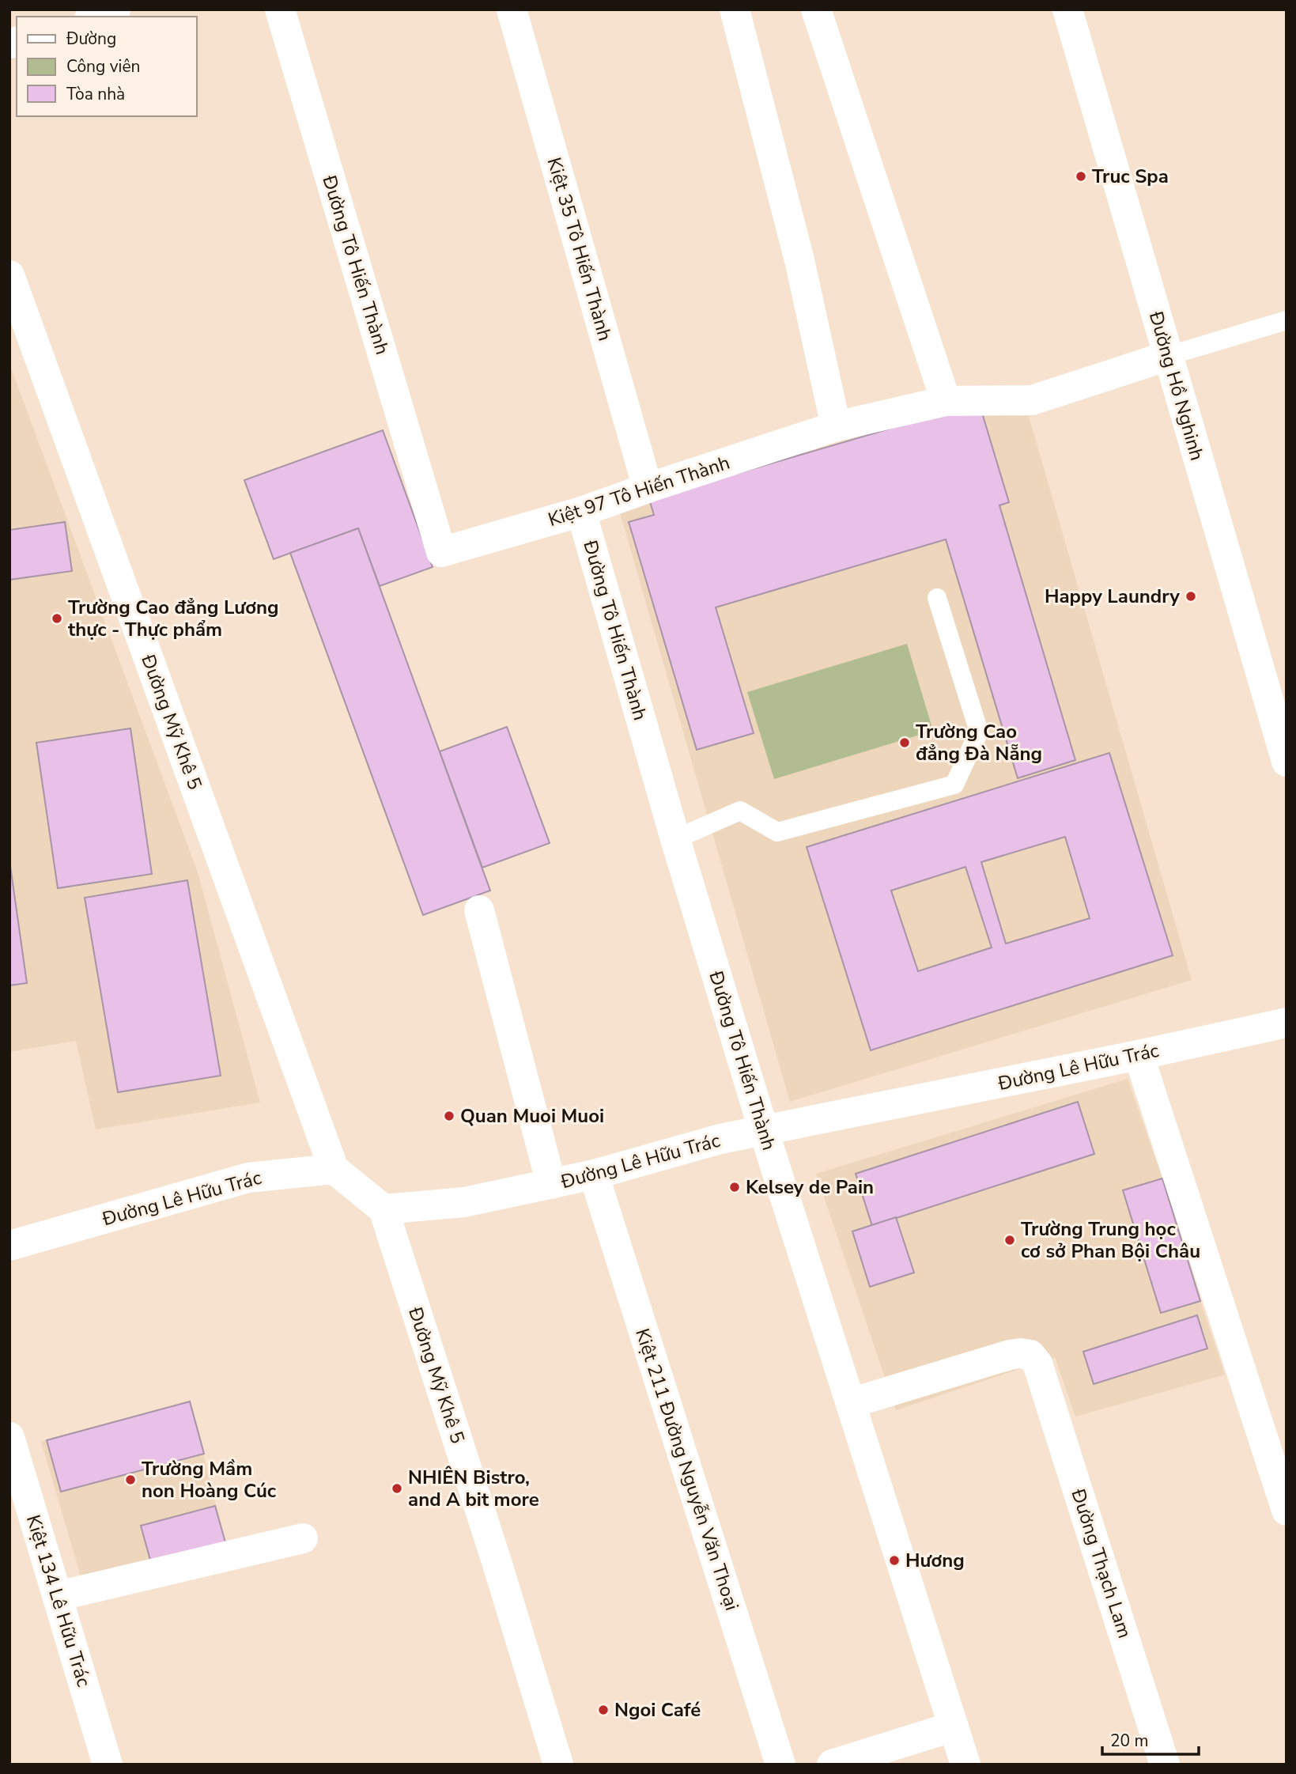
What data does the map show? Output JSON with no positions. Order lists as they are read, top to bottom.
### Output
{
  "streets": {
    "street": [
      "Kiệt 35 Tô Hiến Thành",
      "Đường Tô Hiến Thành",
      "Đường Hồ Nghinh",
      "Kiệt 97 Tô Hiến Thành",
      "Đường Mỹ Khê 5",
      "Đường Lê Hữu Trác",
      "Kiệt 211 Đường Nguyễn Văn Thoại",
      "Đường Thạch Lam",
      "Kiệt 134 Lê Hữu Trác"
    ]
  },
  "crossings": [
    ["Kiệt 35 Tô Hiến Thành", "Kiệt 97 Tô Hiến Thành"],
    ["Đường Tô Hiến Thành", "Kiệt 97 Tô Hiến Thành"],
    ["Đường Tô Hiến Thành", "Đường Lê Hữu Trác"],
    ["Đường Tô Hiến Thành", "Đường Thạch Lam"],
    ["Đường Hồ Nghinh", "Kiệt 97 Tô Hiến Thành"],
    ["Đường Mỹ Khê 5", "Đường Lê Hữu Trác"],
    ["Đường Lê Hữu Trác", "Kiệt 211 Đường Nguyễn Văn Thoại"]
  ],
  "places": [
    "Truc Spa",
    "Happy Laundry",
    "Trường Cao đẳng Lương thực - Thực phẩm",
    "Trường Cao đẳng Đà Nẵng",
    "Quan Muoi Muoi",
    "Kelsey de Pain",
    "Trường Trung học cơ sở Phan Bội Châu",
    "Trường Mầm non Hoàng Cúc",
    "NHIÊN Bistro, and A bit more",
    "Hương",
    "Ngoi Café"
  ],
  "legend": ["Đường", "Công viên", "Tòa nhà"],
  "scale_bar": "20 m"
}
